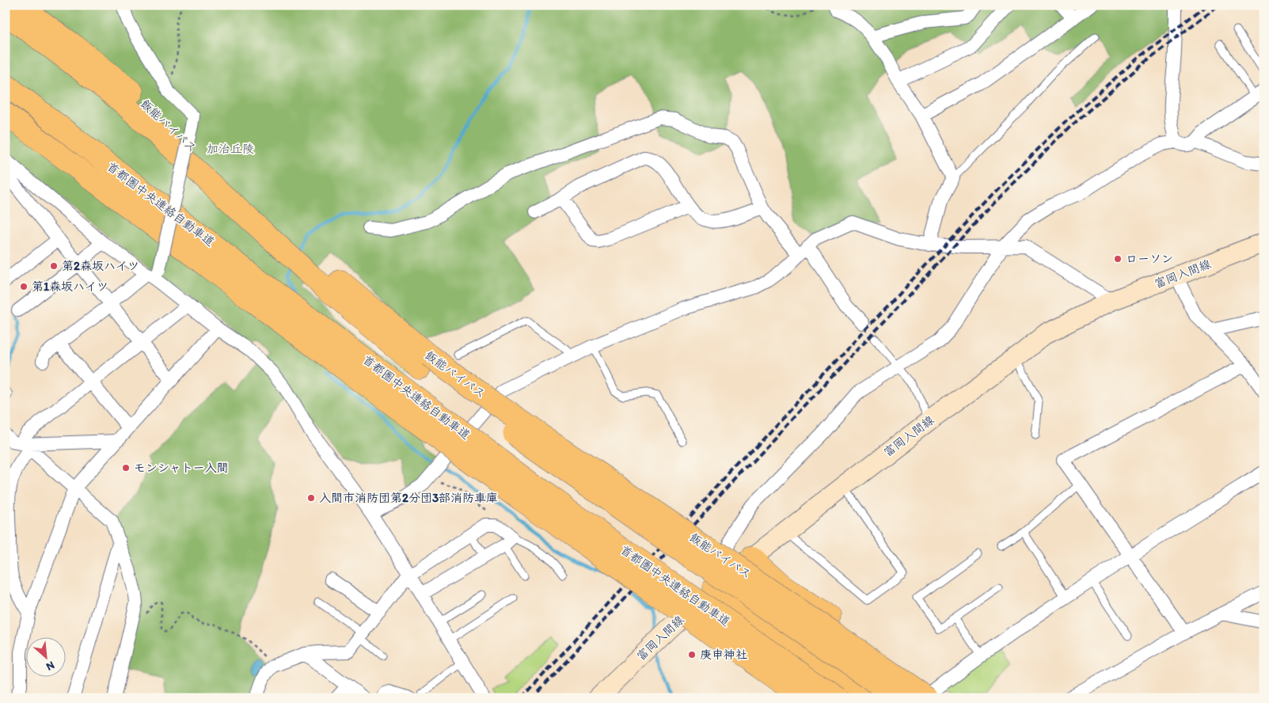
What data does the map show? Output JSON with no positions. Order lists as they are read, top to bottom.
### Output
{
  "streets": {
    "highway": ["飯能バイパス", "首都圏中央連絡自動車道"],
    "main road": ["富岡入間線"]
  },
  "parks": ["加治丘陵"],
  "places": [
    "ローソン",
    "第2森坂ハイツ",
    "第1森坂ハイツ",
    "モンシャトー入間",
    "入間市消防団第2分団3部消防車庫",
    "庚申神社"
  ],
  "north": "bottom right"
}
